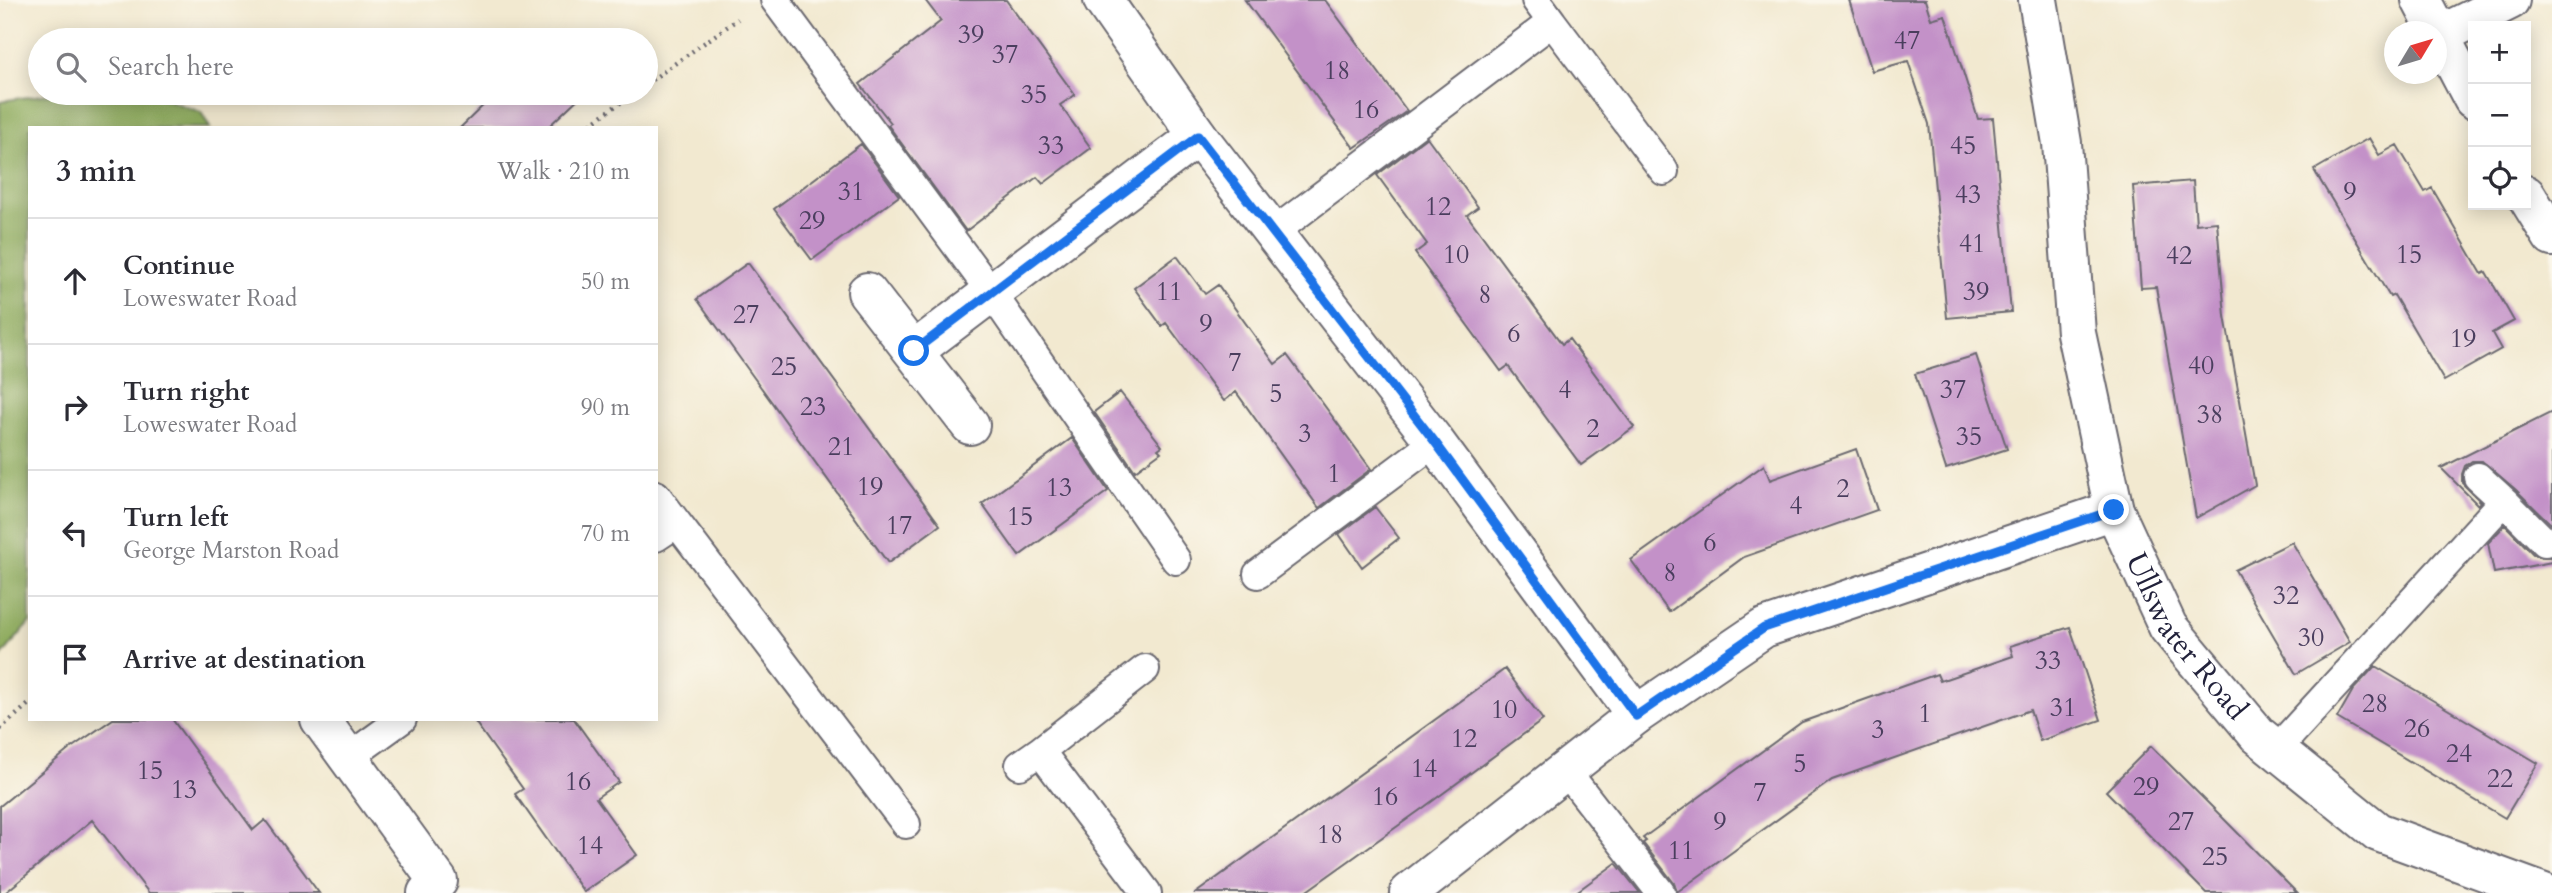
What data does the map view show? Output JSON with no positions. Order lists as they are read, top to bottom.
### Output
{
  "streets": {
    "street": ["Ullswater Road"]
  },
  "house_numbers": [
    "39",
    "47",
    "37",
    "18",
    "35",
    "16",
    "33",
    "45",
    "31",
    "9",
    "43",
    "12",
    "29",
    "41",
    "10",
    "15",
    "42",
    "11",
    "39",
    "8",
    "27",
    "9",
    "6",
    "19",
    "7",
    "40",
    "25",
    "4",
    "37",
    "5",
    "23",
    "38",
    "2",
    "3",
    "35",
    "21",
    "1",
    "19",
    "13",
    "2",
    "4",
    "15",
    "17",
    "6",
    "8",
    "32",
    "30",
    "33",
    "28",
    "31",
    "10",
    "1",
    "26",
    "3",
    "12",
    "24",
    "5",
    "14",
    "15",
    "22",
    "16",
    "29",
    "13",
    "7",
    "16",
    "9",
    "27",
    "18",
    "14",
    "11",
    "25"
  ],
  "north": "top right",
  "page": {
    "map_buttons": ["+", "−"],
    "search": "Search here",
    "heading": ["3 min", "Walk · 210 m"],
    "list": [
      ["Continue", "Loweswater Road", "50 m"],
      ["Turn right", "Loweswater Road", "90 m"],
      ["Turn left", "George Marston Road", "70 m"],
      "Arrive at destination"
    ]
  }
}
